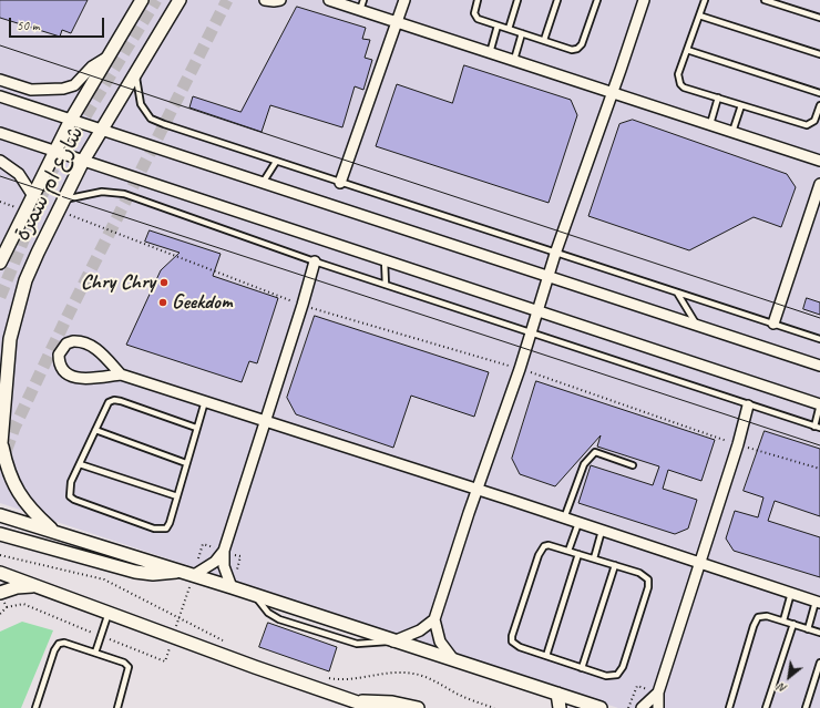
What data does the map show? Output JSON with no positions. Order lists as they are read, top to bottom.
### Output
{
  "streets": {
    "street": ["شارع ام سمرة"]
  },
  "places": ["Chry Chry", "Geekdom"],
  "scale_bar": "50 m",
  "north": "bottom left"
}
